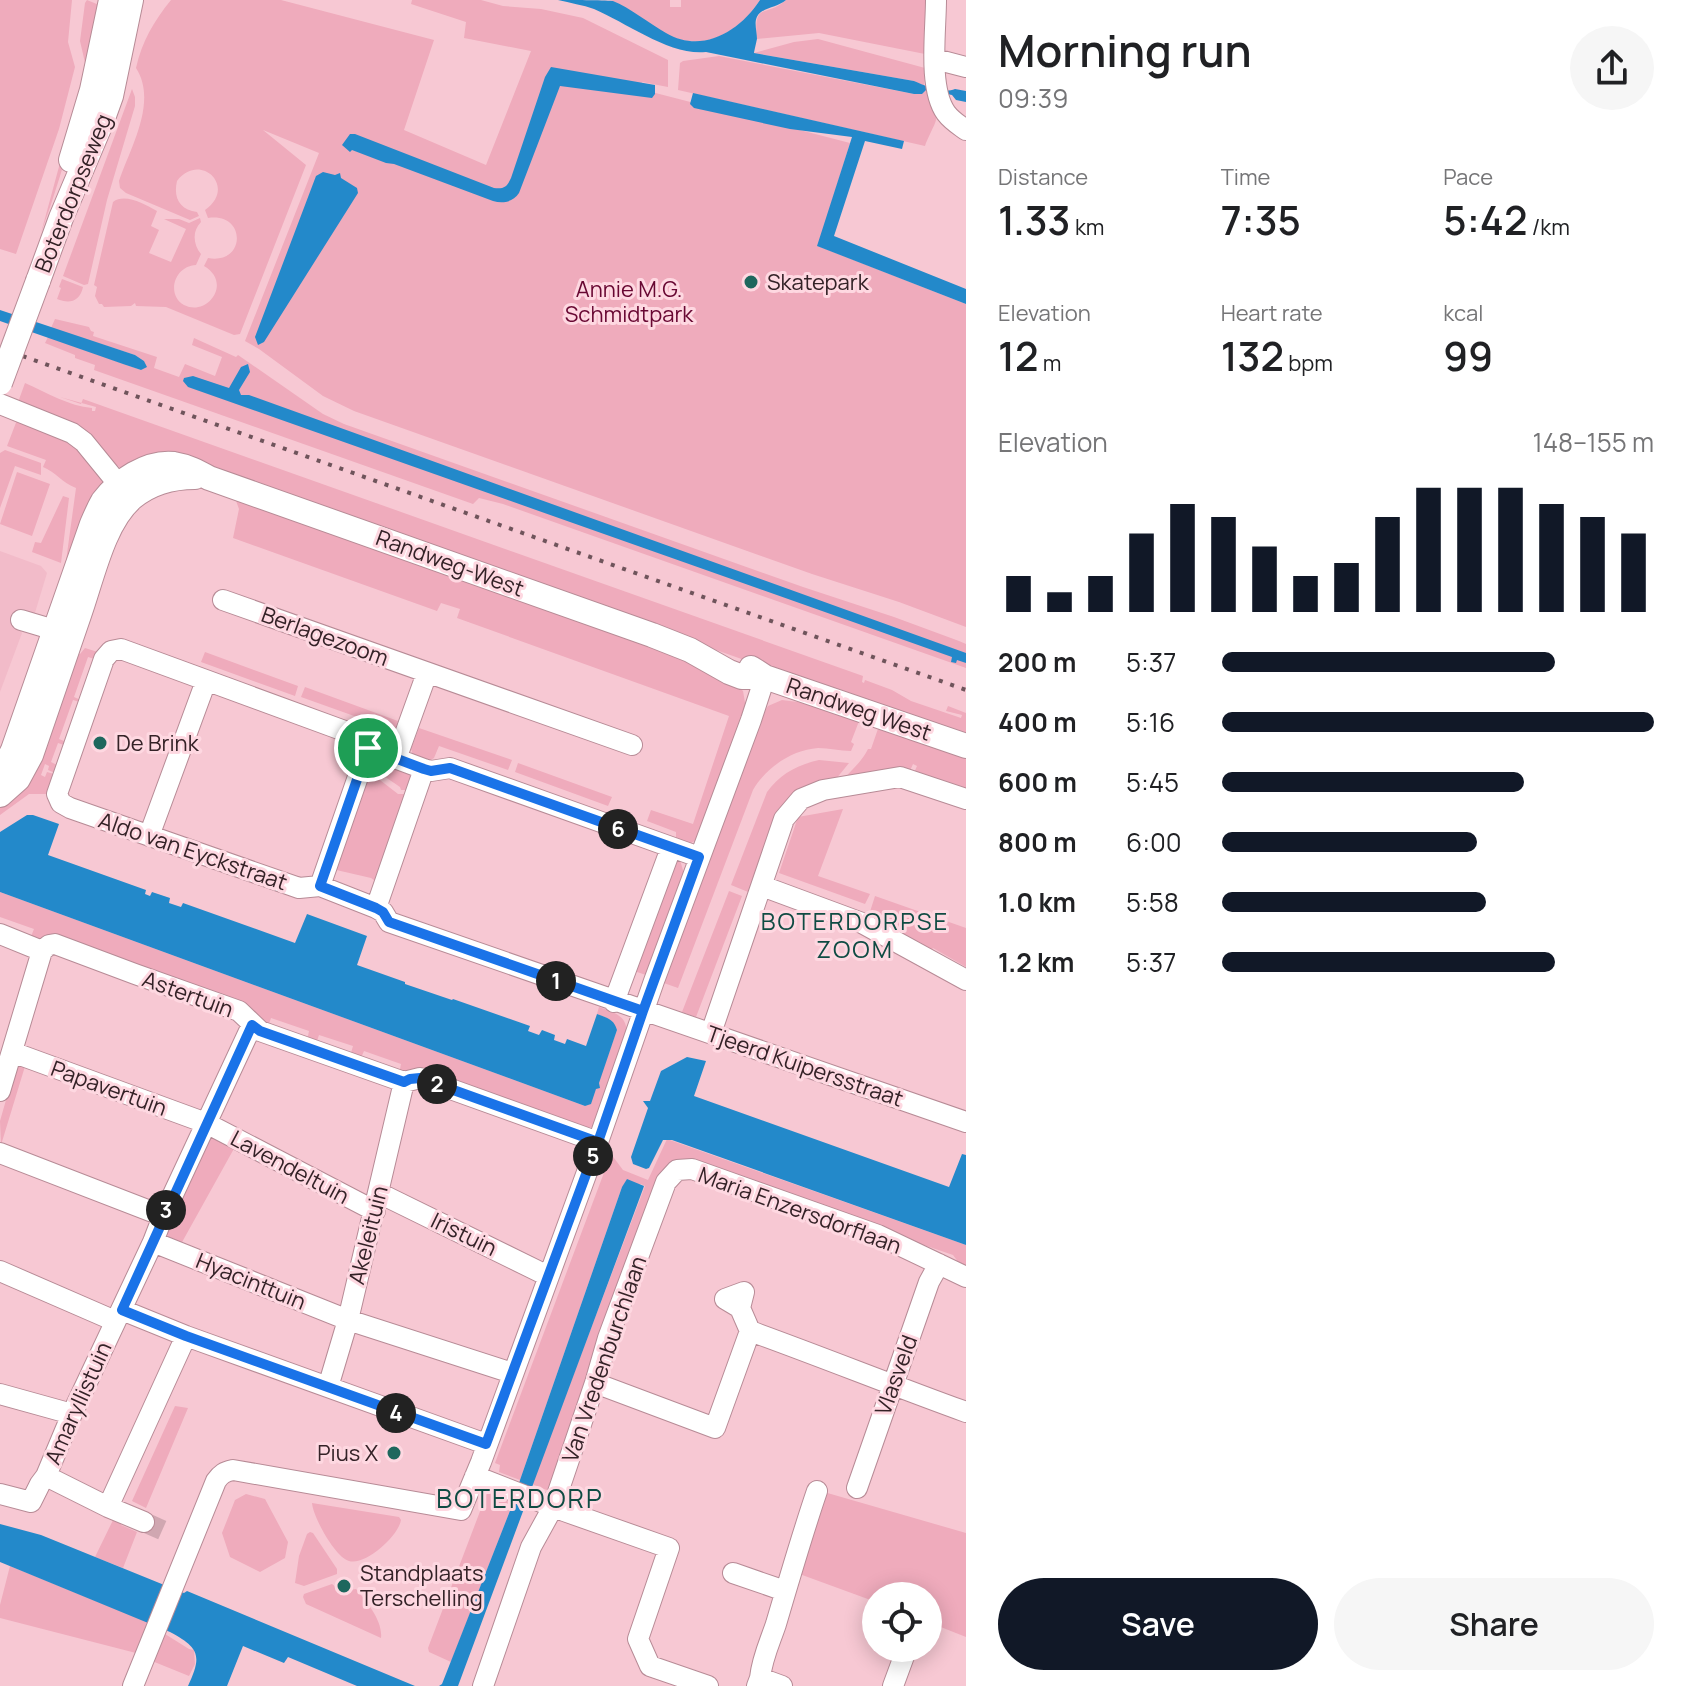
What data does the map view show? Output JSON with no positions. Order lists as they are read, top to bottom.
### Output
{
  "streets": {
    "main road": ["Boterdorpseweg", "Randweg-West", "Randweg West"],
    "street": [
      "Berlagezoom",
      "Aldo van Eyckstraat",
      "Astertuin",
      "Tjeerd Kuipersstraat",
      "Papavertuin",
      "Lavendeltuin",
      "Maria Enzersdorflaan",
      "Iristuin",
      "Akeleituin",
      "Hyacinttuin",
      "Van Vredenburchlaan",
      "Vlasveld",
      "Amaryllistuin"
    ]
  },
  "crossings": [
    ["Randweg-West", "Randweg West"],
    ["Aldo van Eyckstraat", "Tjeerd Kuipersstraat"],
    ["Astertuin", "Akeleituin"],
    ["Astertuin", "Amaryllistuin"],
    ["Papavertuin", "Lavendeltuin"],
    ["Papavertuin", "Amaryllistuin"],
    ["Lavendeltuin", "Iristuin"],
    ["Lavendeltuin", "Akeleituin"],
    ["Lavendeltuin", "Amaryllistuin"],
    ["Maria Enzersdorflaan", "Van Vredenburchlaan"],
    ["Maria Enzersdorflaan", "Vlasveld"],
    ["Iristuin", "Akeleituin"],
    ["Akeleituin", "Hyacinttuin"],
    ["Hyacinttuin", "Amaryllistuin"]
  ],
  "districts": ["BOTERDORPSE ZOOM", "BOTERDORP"],
  "parks": ["Annie M.G. Schmidtpark"],
  "places": [
    "Skatepark",
    "De Brink",
    "Pius X",
    "Standplaats Terschelling"
  ],
  "page": {
    "heading": ["Morning run", "09:39"],
    "stats": [
      ["Distance", "1.33 km"],
      ["Time", "7:35"],
      ["Pace", "5:42 /km"],
      ["Elevation", "12 m"],
      ["Heart rate", "132 bpm"],
      ["kcal", "99"]
    ],
    "chart": ["Elevation", "148–155 m"],
    "list": [
      {
        "name": "200 m",
        "note": "5:37"
      },
      {
        "name": "400 m",
        "note": "5:16"
      },
      {
        "name": "600 m",
        "note": "5:45"
      },
      {
        "name": "800 m",
        "note": "6:00"
      },
      {
        "name": "1.0 km",
        "note": "5:58"
      },
      {
        "name": "1.2 km",
        "note": "5:37"
      }
    ],
    "pins": [
      "6",
      "1",
      "2",
      "5",
      "3",
      "4"
    ],
    "buttons": ["Save", "Share"]
  }
}
